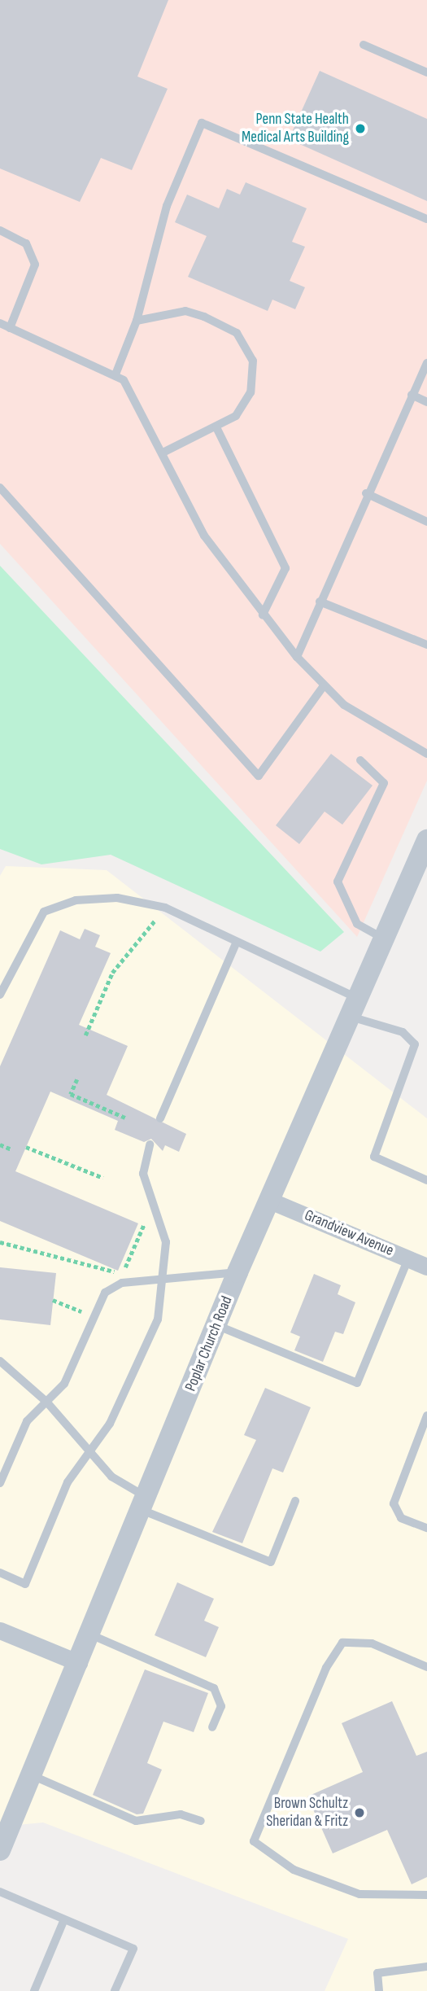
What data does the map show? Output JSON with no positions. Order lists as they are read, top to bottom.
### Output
{
  "streets": {
    "street": ["Grandview Avenue", "Poplar Church Road"]
  },
  "crossings": [
    ["Grandview Avenue", "Poplar Church Road"]
  ],
  "places": ["Penn State Health Medical Arts Building", "Brown Schultz Sheridan & Fritz"]
}
